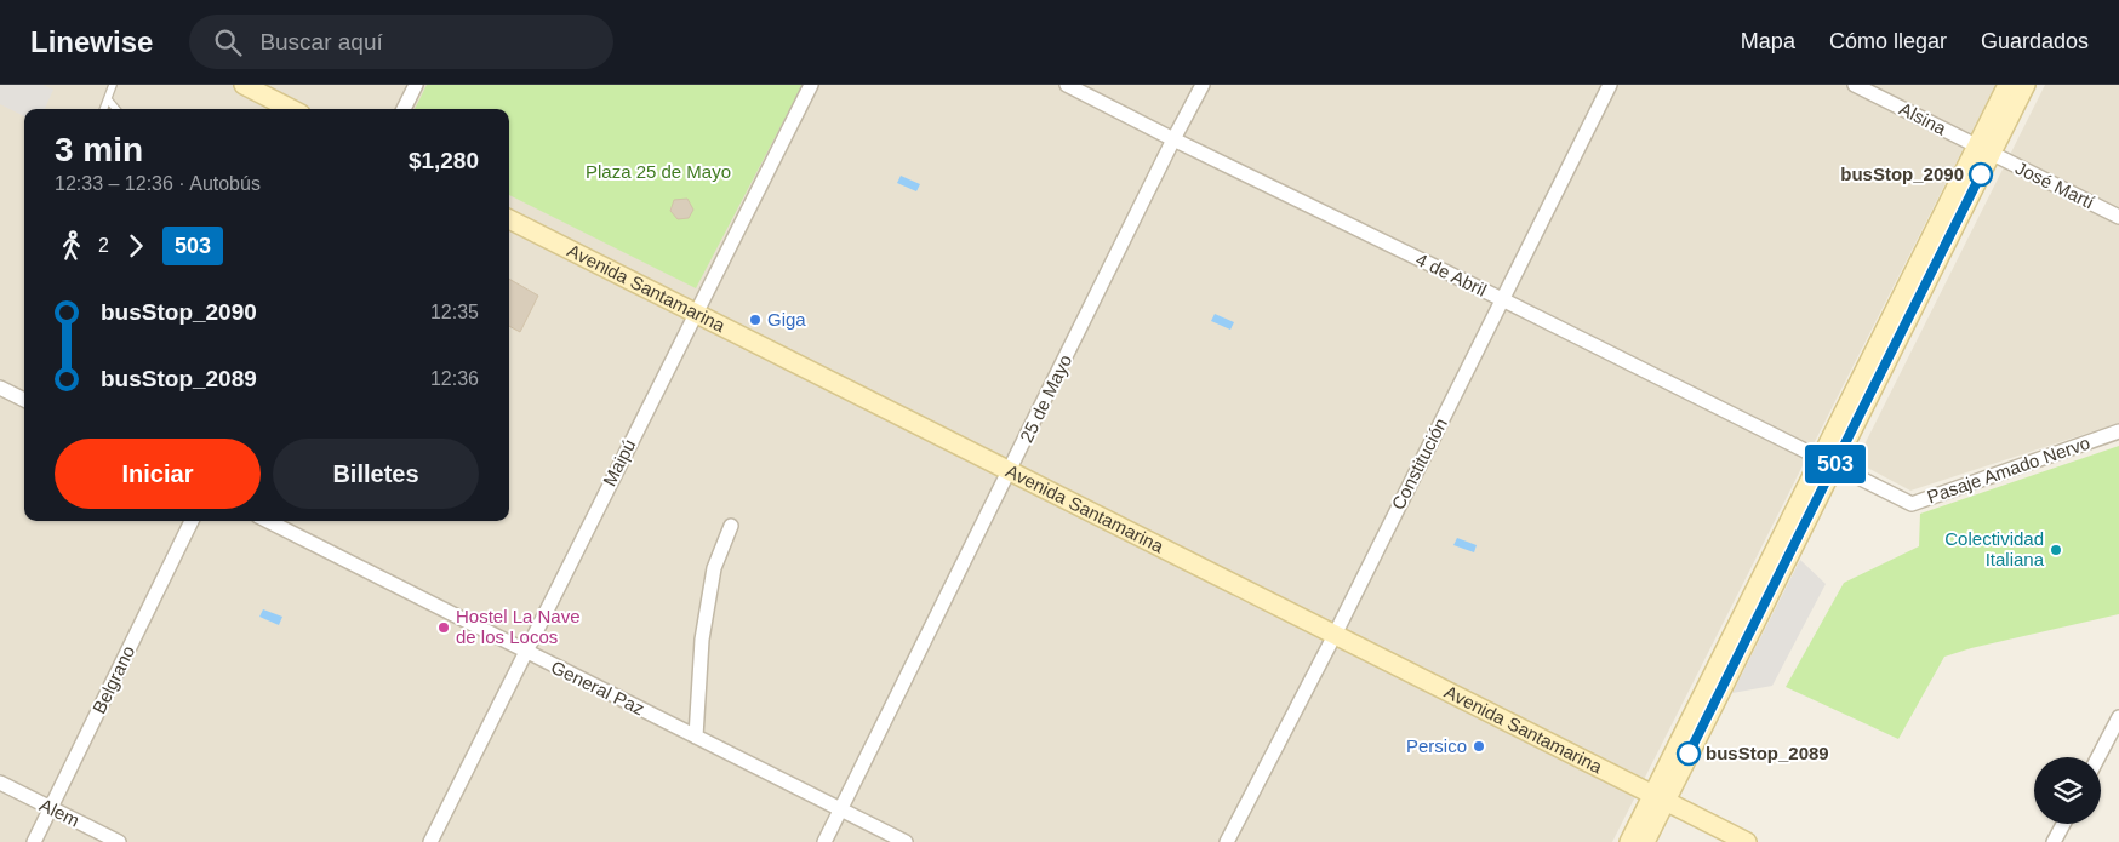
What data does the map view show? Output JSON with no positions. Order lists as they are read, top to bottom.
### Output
{
  "streets": {
    "main road": ["Avenida Santamarina"],
    "street": [
      "Alsina",
      "José Martí",
      "4 de Abril",
      "25 de Mayo",
      "Maipú",
      "Constitución",
      "Pasaje Amado Nervo",
      "Belgrano",
      "General Paz",
      "Alem"
    ]
  },
  "crossings": [
    ["Alsina", "José Martí"],
    ["4 de Abril", "25 de Mayo"],
    ["4 de Abril", "Constitución"],
    ["4 de Abril", "Pasaje Amado Nervo"],
    ["Avenida Santamarina", "25 de Mayo"],
    ["Avenida Santamarina", "Maipú"],
    ["Avenida Santamarina", "Constitución"],
    ["25 de Mayo", "General Paz"],
    ["Maipú", "General Paz"],
    ["Belgrano", "Alem"]
  ],
  "parks": ["Plaza 25 de Mayo"],
  "places": [
    "busStop_2090",
    "Giga",
    "Colectividad Italiana",
    "Hostel La Nave de los Locos",
    "Persico",
    "busStop_2089"
  ],
  "lines": ["bus line 503"],
  "page": {
    "header": "Linewise",
    "search": "Buscar aquí",
    "nav": ["Mapa", "Cómo llegar", "Guardados"],
    "on_map": "503",
    "heading": ["3 min", "12:33 – 12:36 · Autobús", "$1,280"],
    "legs": ["2", "503"],
    "list": [
      {
        "name": "busStop_2090",
        "value": "12:35"
      },
      {
        "name": "busStop_2089",
        "value": "12:36"
      }
    ],
    "buttons": ["Iniciar", "Billetes"]
  }
}
